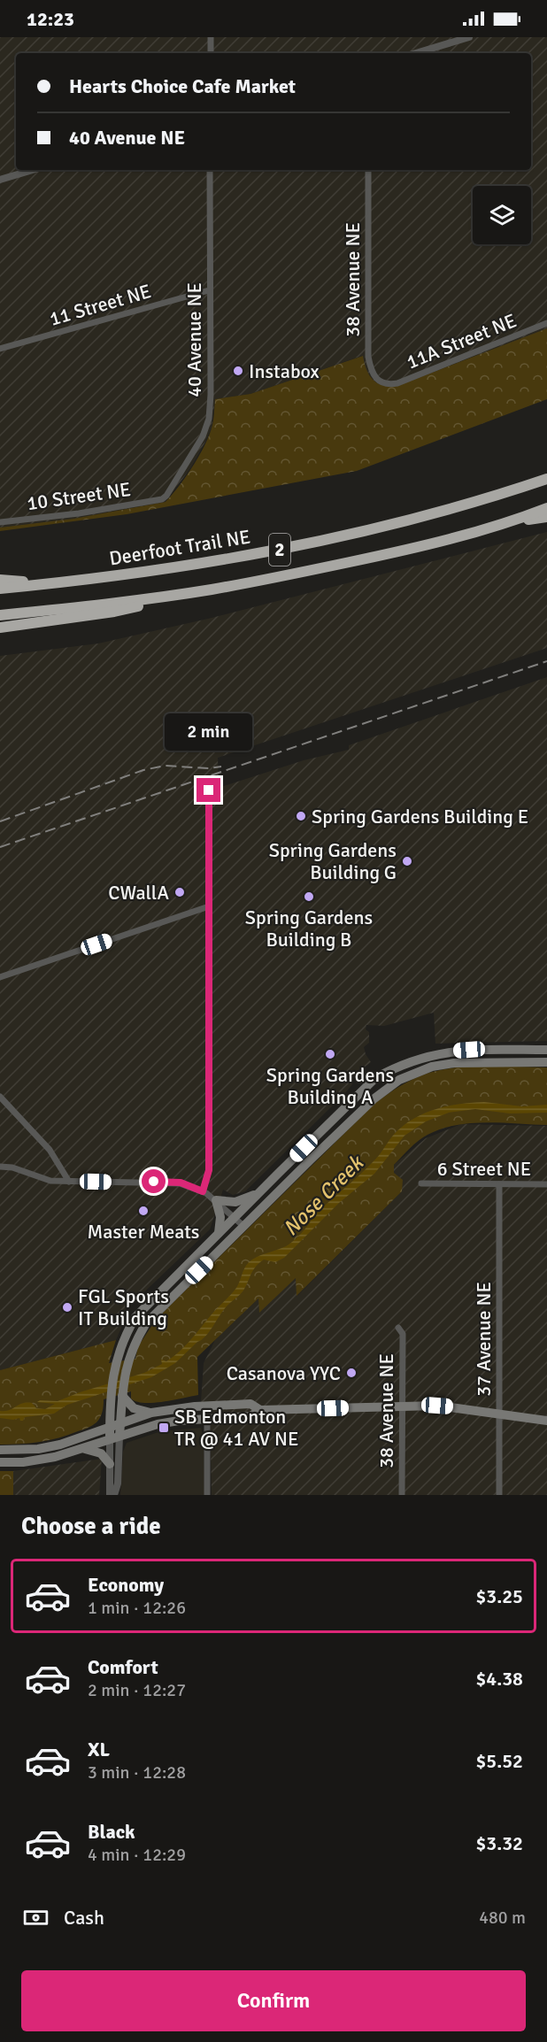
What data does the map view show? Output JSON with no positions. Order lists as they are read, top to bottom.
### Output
{
  "streets": {
    "highway": ["Deerfoot Trail NE", "2"],
    "street": [
      "38 Avenue NE",
      "11 Street NE",
      "40 Avenue NE",
      "11A Street NE",
      "10 Street NE",
      "6 Street NE",
      "37 Avenue NE"
    ]
  },
  "crossings": [
    ["38 Avenue NE", "11A Street NE"],
    ["11 Street NE", "40 Avenue NE"],
    ["40 Avenue NE", "10 Street NE"],
    ["6 Street NE", "37 Avenue NE"]
  ],
  "water": ["Nose Creek"],
  "places": {
    "other": [
      "Instabox",
      "Spring Gardens Building E",
      "Spring Gardens Building G",
      "CWallA",
      "Spring Gardens Building B",
      "Spring Gardens Building A",
      "Master Meats",
      "FGL Sports IT Building",
      "Casanova YYC"
    ],
    "transit": ["SB Edmonton TR @ 41 AV NE"]
  },
  "page": {
    "status": "12:23",
    "banner": ["Hearts Choice Cafe Market", "40 Avenue NE"],
    "bubble": "2 min",
    "heading": "Choose a ride",
    "list": [
      {
        "name": "Economy",
        "note": "1 min · 12:26",
        "value": "$3.25"
      },
      {
        "name": "Comfort",
        "note": "2 min · 12:27",
        "value": "$4.38"
      },
      {
        "name": "XL",
        "note": "3 min · 12:28",
        "value": "$5.52"
      },
      {
        "name": "Black",
        "note": "4 min · 12:29",
        "value": "$3.32"
      }
    ],
    "pay": ["Cash", "480 m"],
    "buttons": "Confirm"
  }
}
